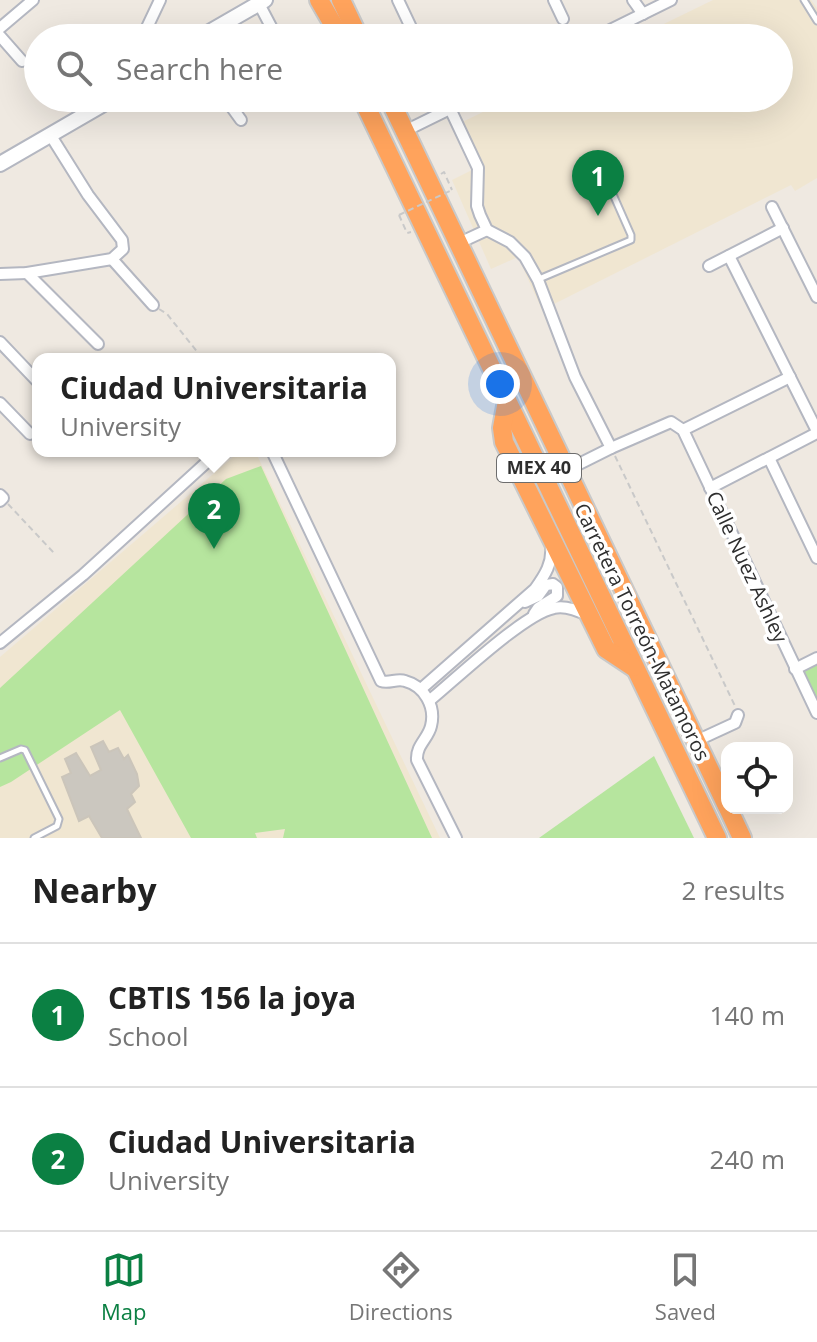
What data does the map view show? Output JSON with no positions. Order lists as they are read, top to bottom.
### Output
{
  "streets": {
    "highway": ["MEX 40", "Carretera Torreón-Matamoros"],
    "street": ["Calle Nuez Ashley"]
  },
  "page": {
    "search": "Search here",
    "pins": ["1", "2"],
    "popup": ["Ciudad Universitaria", "University"],
    "heading": ["Nearby", "2 results"],
    "list": [
      {
        "mark": "1",
        "name": "CBTIS 156 la joya",
        "note": "School",
        "value": "140 m"
      },
      {
        "mark": "2",
        "name": "Ciudad Universitaria",
        "note": "University",
        "value": "240 m"
      }
    ],
    "nav": ["Map", "Directions", "Saved"]
  }
}
